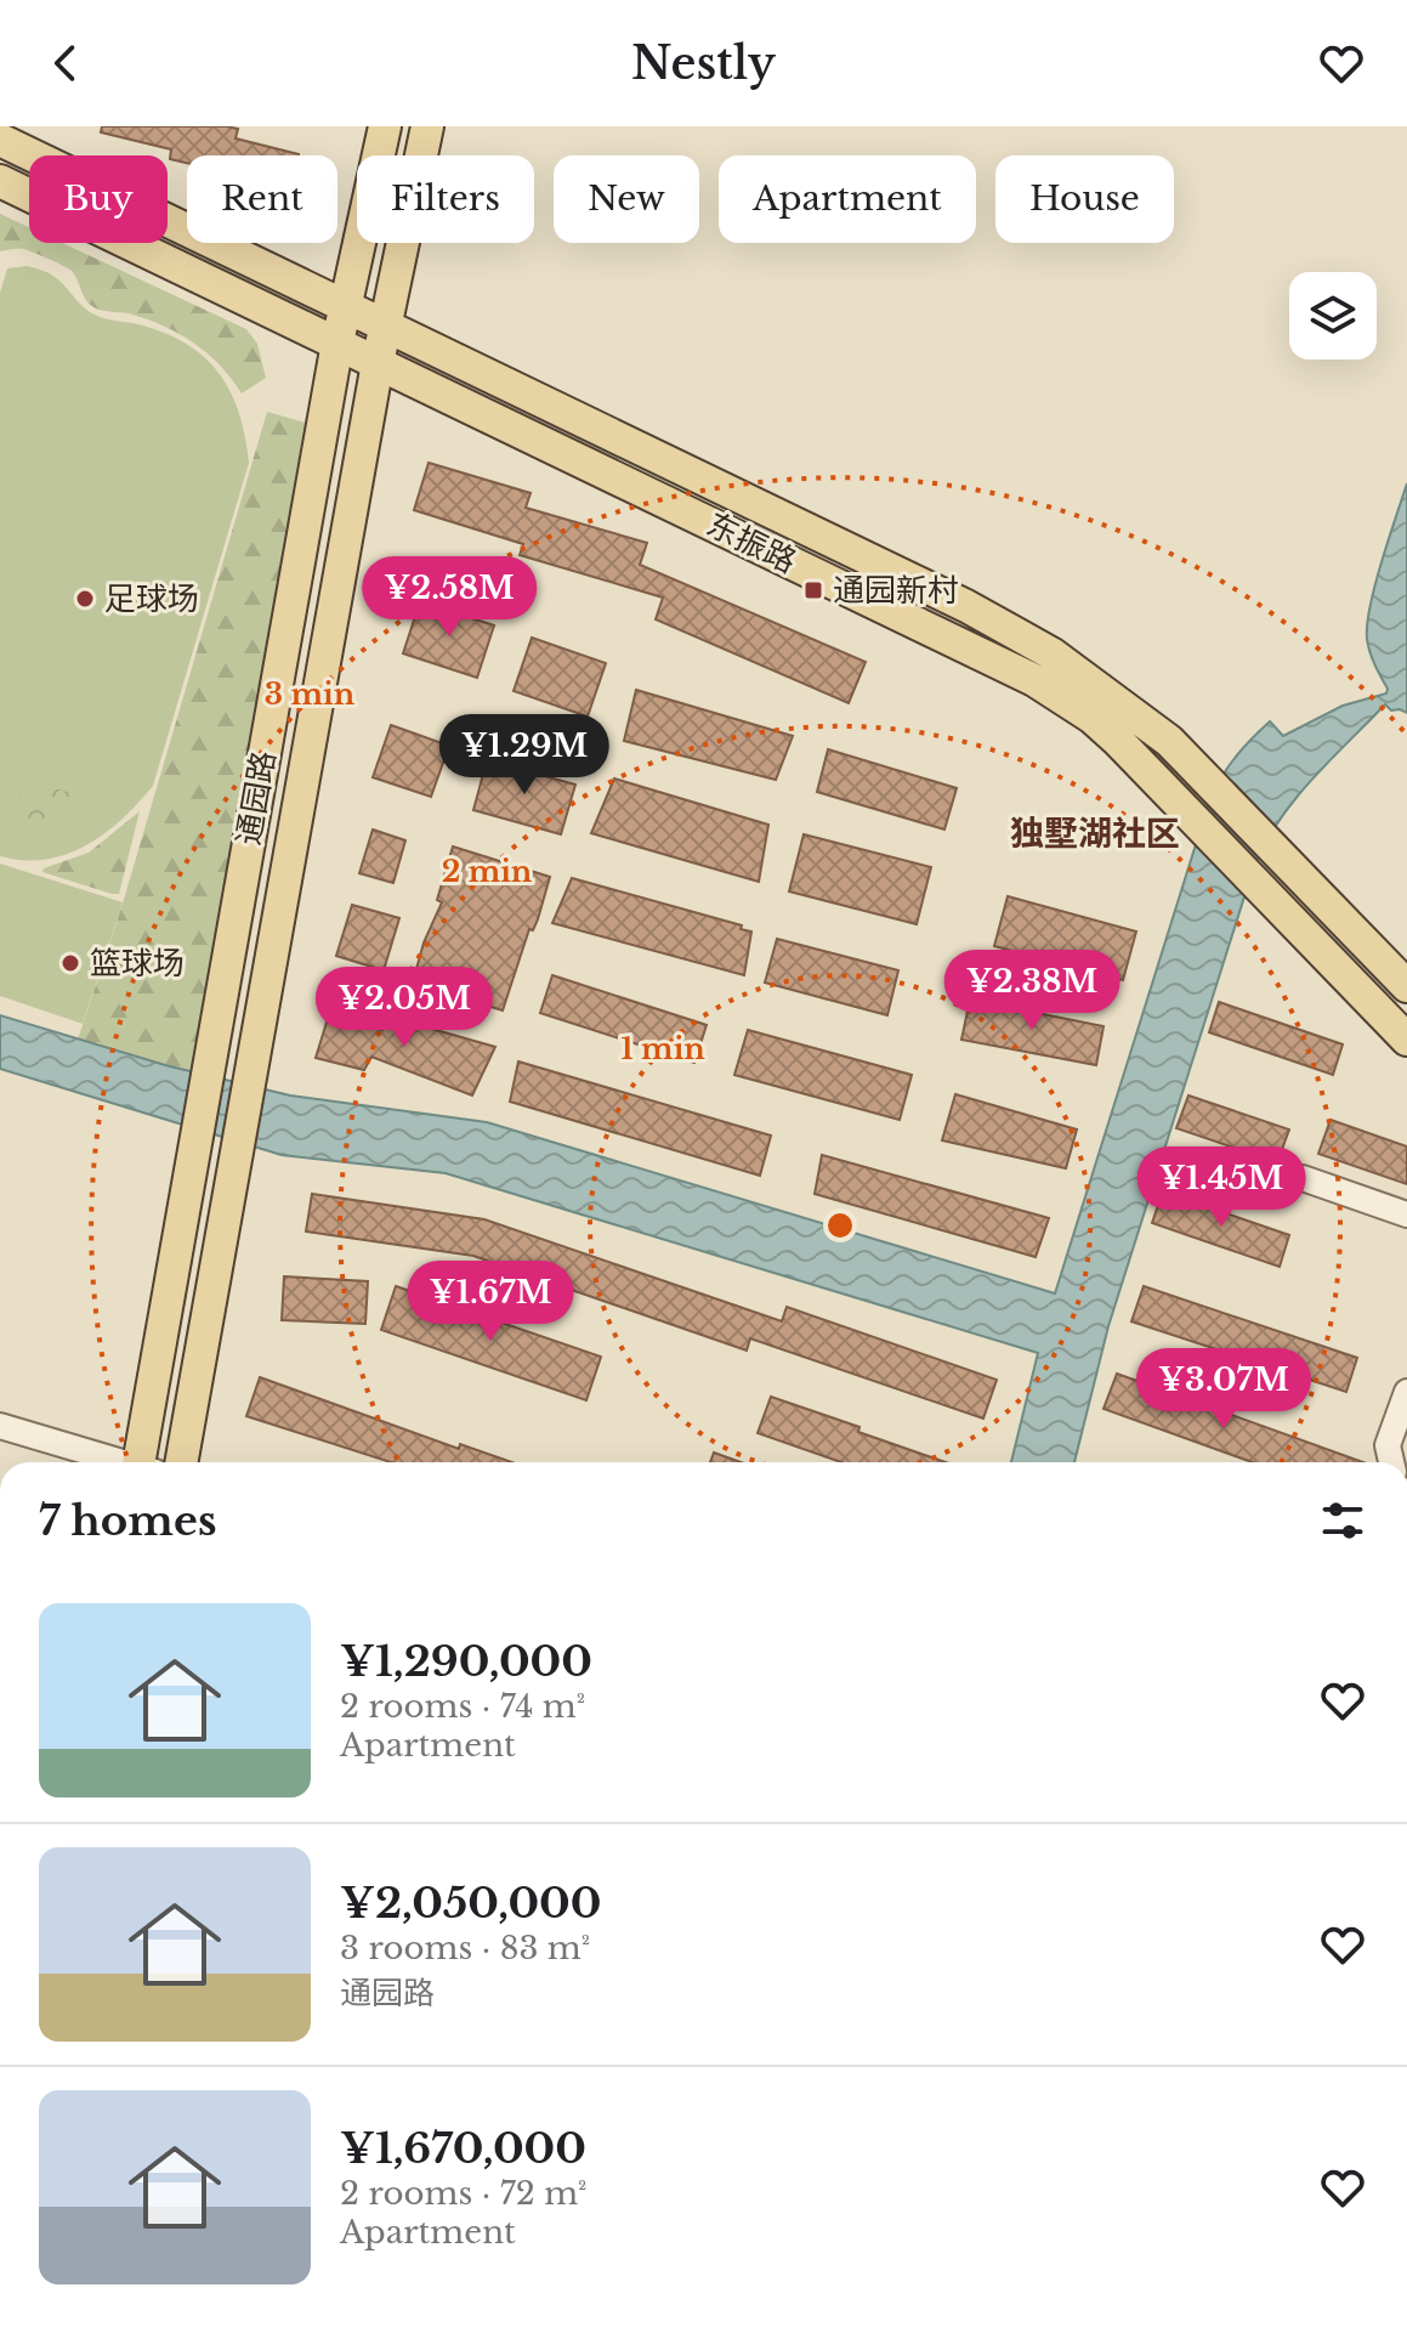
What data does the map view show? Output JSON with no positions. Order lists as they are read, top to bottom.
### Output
{
  "streets": {
    "main road": ["东振路", "通园路"]
  },
  "crossings": [
    ["东振路", "通园路"]
  ],
  "districts": ["独墅湖社区"],
  "places": {
    "transit": ["通园新村"],
    "other": ["足球场", "篮球场"]
  },
  "page": {
    "header": "Nestly",
    "chip": [
      "Buy",
      "Rent",
      "Filters",
      "New",
      "Apartment",
      "House"
    ],
    "price": [
      "¥2.58M",
      "¥1.29M",
      "¥2.38M",
      "¥2.05M",
      "¥1.45M",
      "¥1.67M",
      "¥3.07M"
    ],
    "heading": "7 homes",
    "list": [
      {
        "name": "¥1,290,000",
        "note": "2 rooms · 74 m² · Apartment"
      },
      {
        "name": "¥2,050,000",
        "note": "3 rooms · 83 m² · 通园路"
      },
      {
        "name": "¥1,670,000",
        "note": "2 rooms · 72 m² · Apartment"
      }
    ]
  },
  "rings": ["3 min", "2 min", "1 min"]
}
